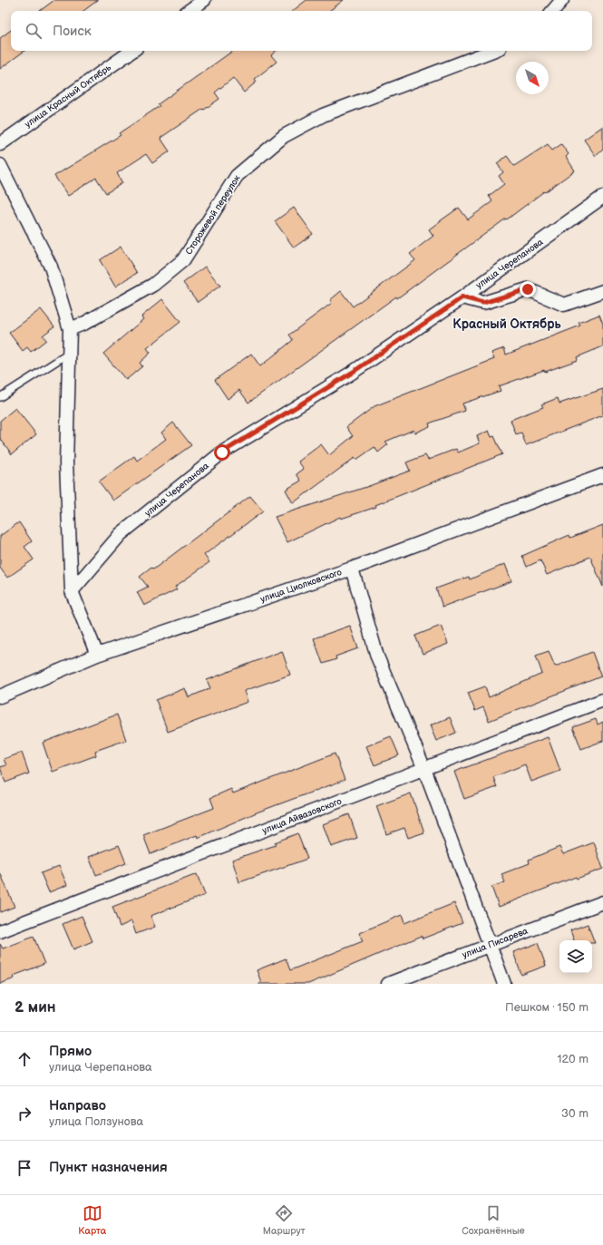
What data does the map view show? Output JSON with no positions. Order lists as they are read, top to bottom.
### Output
{
  "streets": {
    "street": [
      "улица Красный Октябрь",
      "Сторожевой переулок",
      "улица Черепанова",
      "улица Циолковского",
      "улица Айвазовского",
      "улица Писарева"
    ]
  },
  "districts": ["Красный Октябрь"],
  "north": "bottom right",
  "page": {
    "search": "Поиск",
    "heading": ["2 мин", "Пешком · 150 m"],
    "list": [
      ["Прямо", "улица Черепанова", "120 m"],
      ["Направо", "улица Ползунова", "30 m"],
      "Пункт назначения"
    ],
    "nav": ["Карта", "Маршрут", "Сохранённые"]
  }
}
